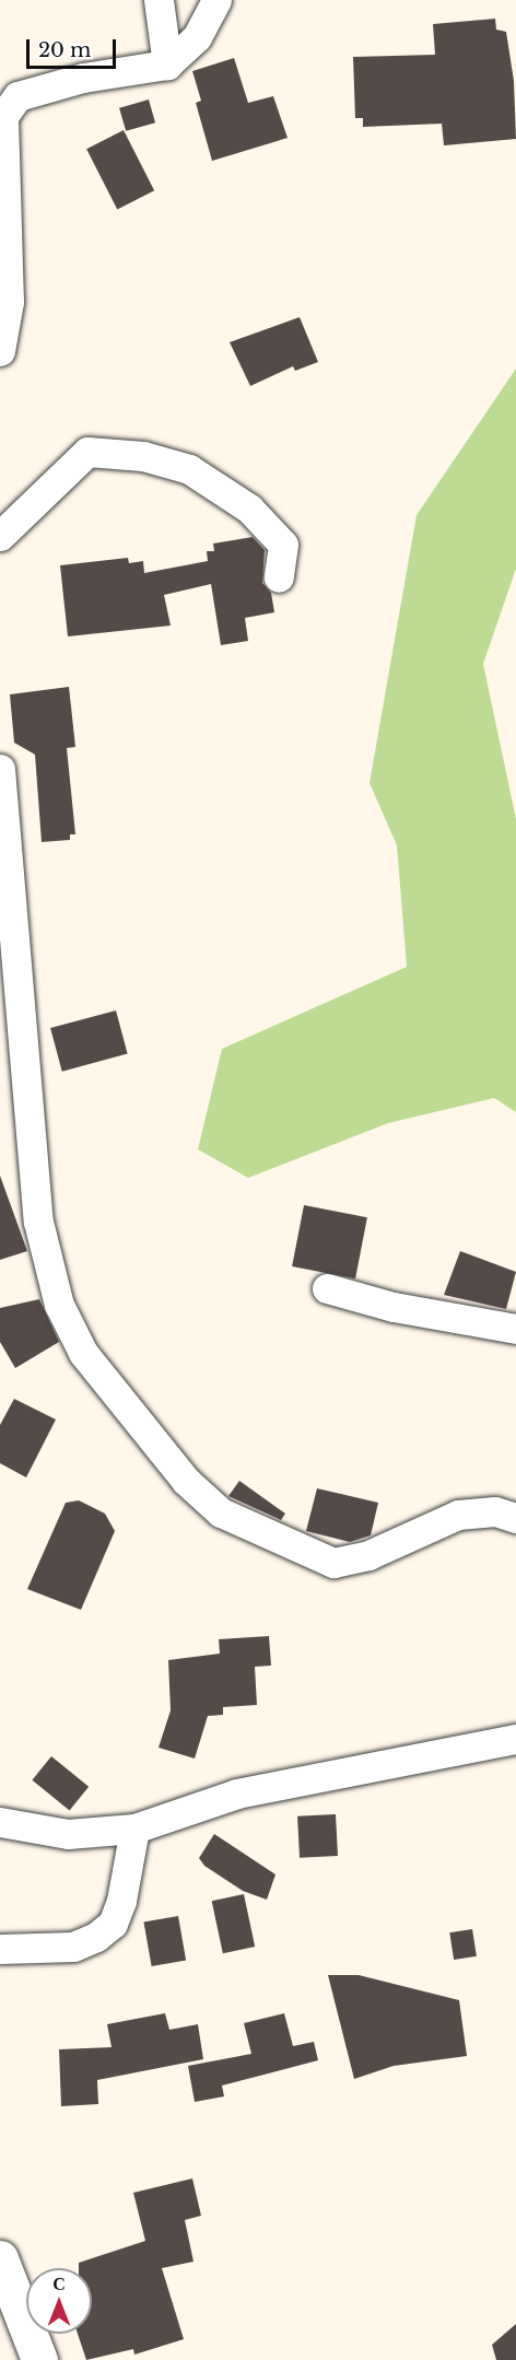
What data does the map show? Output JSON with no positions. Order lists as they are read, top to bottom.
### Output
{
  "scale_bar": "20 m",
  "north": "top"
}
